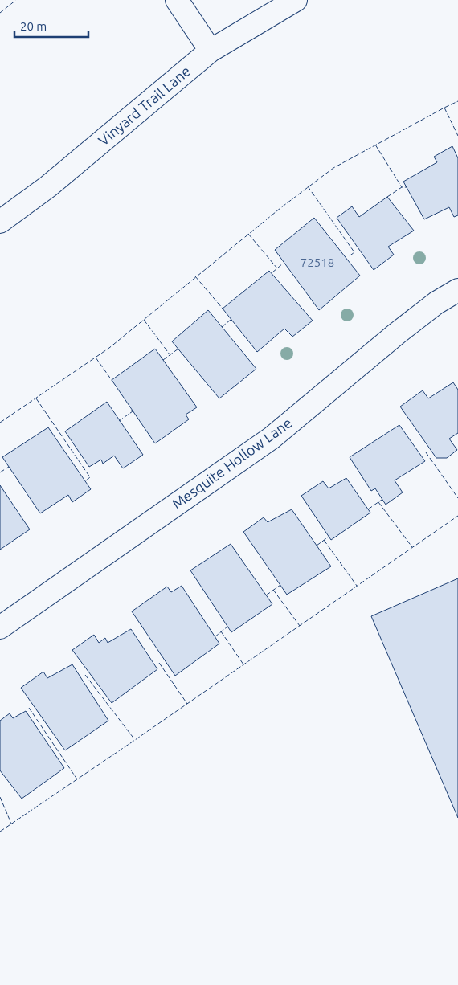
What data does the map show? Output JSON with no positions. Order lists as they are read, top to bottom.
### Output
{
  "streets": {
    "street": ["Vinyard Trail Lane", "Mesquite Hollow Lane"]
  },
  "house_numbers": ["72518"],
  "scale_bar": "20 m"
}
